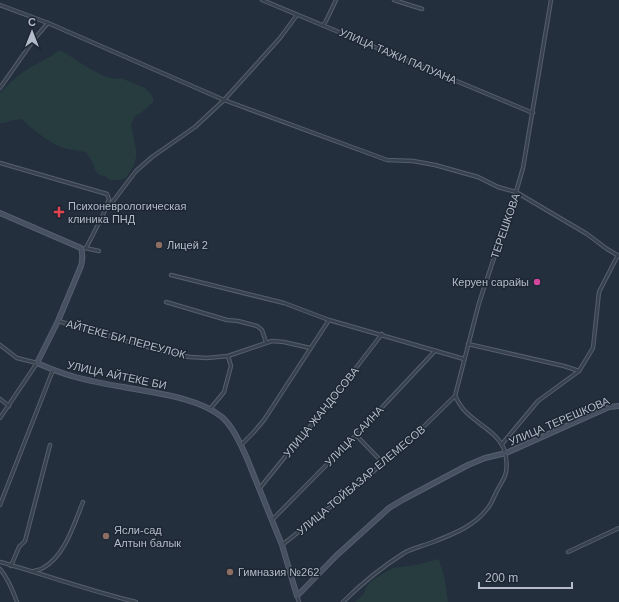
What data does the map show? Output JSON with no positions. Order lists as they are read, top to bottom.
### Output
{
  "streets": {
    "street": [
      "УЛИЦА ТАЖИ ПАЛУАНА",
      "ТЕРЕШКОВА",
      "АЙТЕКЕ БИ ПЕРЕУЛОК",
      "УЛИЦА АЙТЕКЕ БИ",
      "УЛИЦА ЖАНДОСОВА",
      "УЛИЦА ТЕРЕШКОВА",
      "УЛИЦА САИНА",
      "УЛИЦА ТОЙБАЗАР ЕЛЕМЕСОВ"
    ]
  },
  "crossings": [
    ["УЛИЦА ТАЖИ ПАЛУАНА", "ТЕРЕШКОВА"],
    ["ТЕРЕШКОВА", "УЛИЦА ТОЙБАЗАР ЕЛЕМЕСОВ"],
    ["УЛИЦА АЙТЕКЕ БИ", "УЛИЦА ЖАНДОСОВА"],
    ["УЛИЦА АЙТЕКЕ БИ", "УЛИЦА ТЕРЕШКОВА"],
    ["УЛИЦА АЙТЕКЕ БИ", "УЛИЦА САИНА"],
    ["УЛИЦА АЙТЕКЕ БИ", "УЛИЦА ТОЙБАЗАР ЕЛЕМЕСОВ"]
  ],
  "places": {
    "health": ["Психоневрологическая клиника ПНД"],
    "other": [
      "Лицей 2",
      "Керуен сарайы",
      "Ясли-сад Алтын балык",
      "Гимназия №262"
    ]
  },
  "scale_bar": "200 m",
  "north": "top"
}
